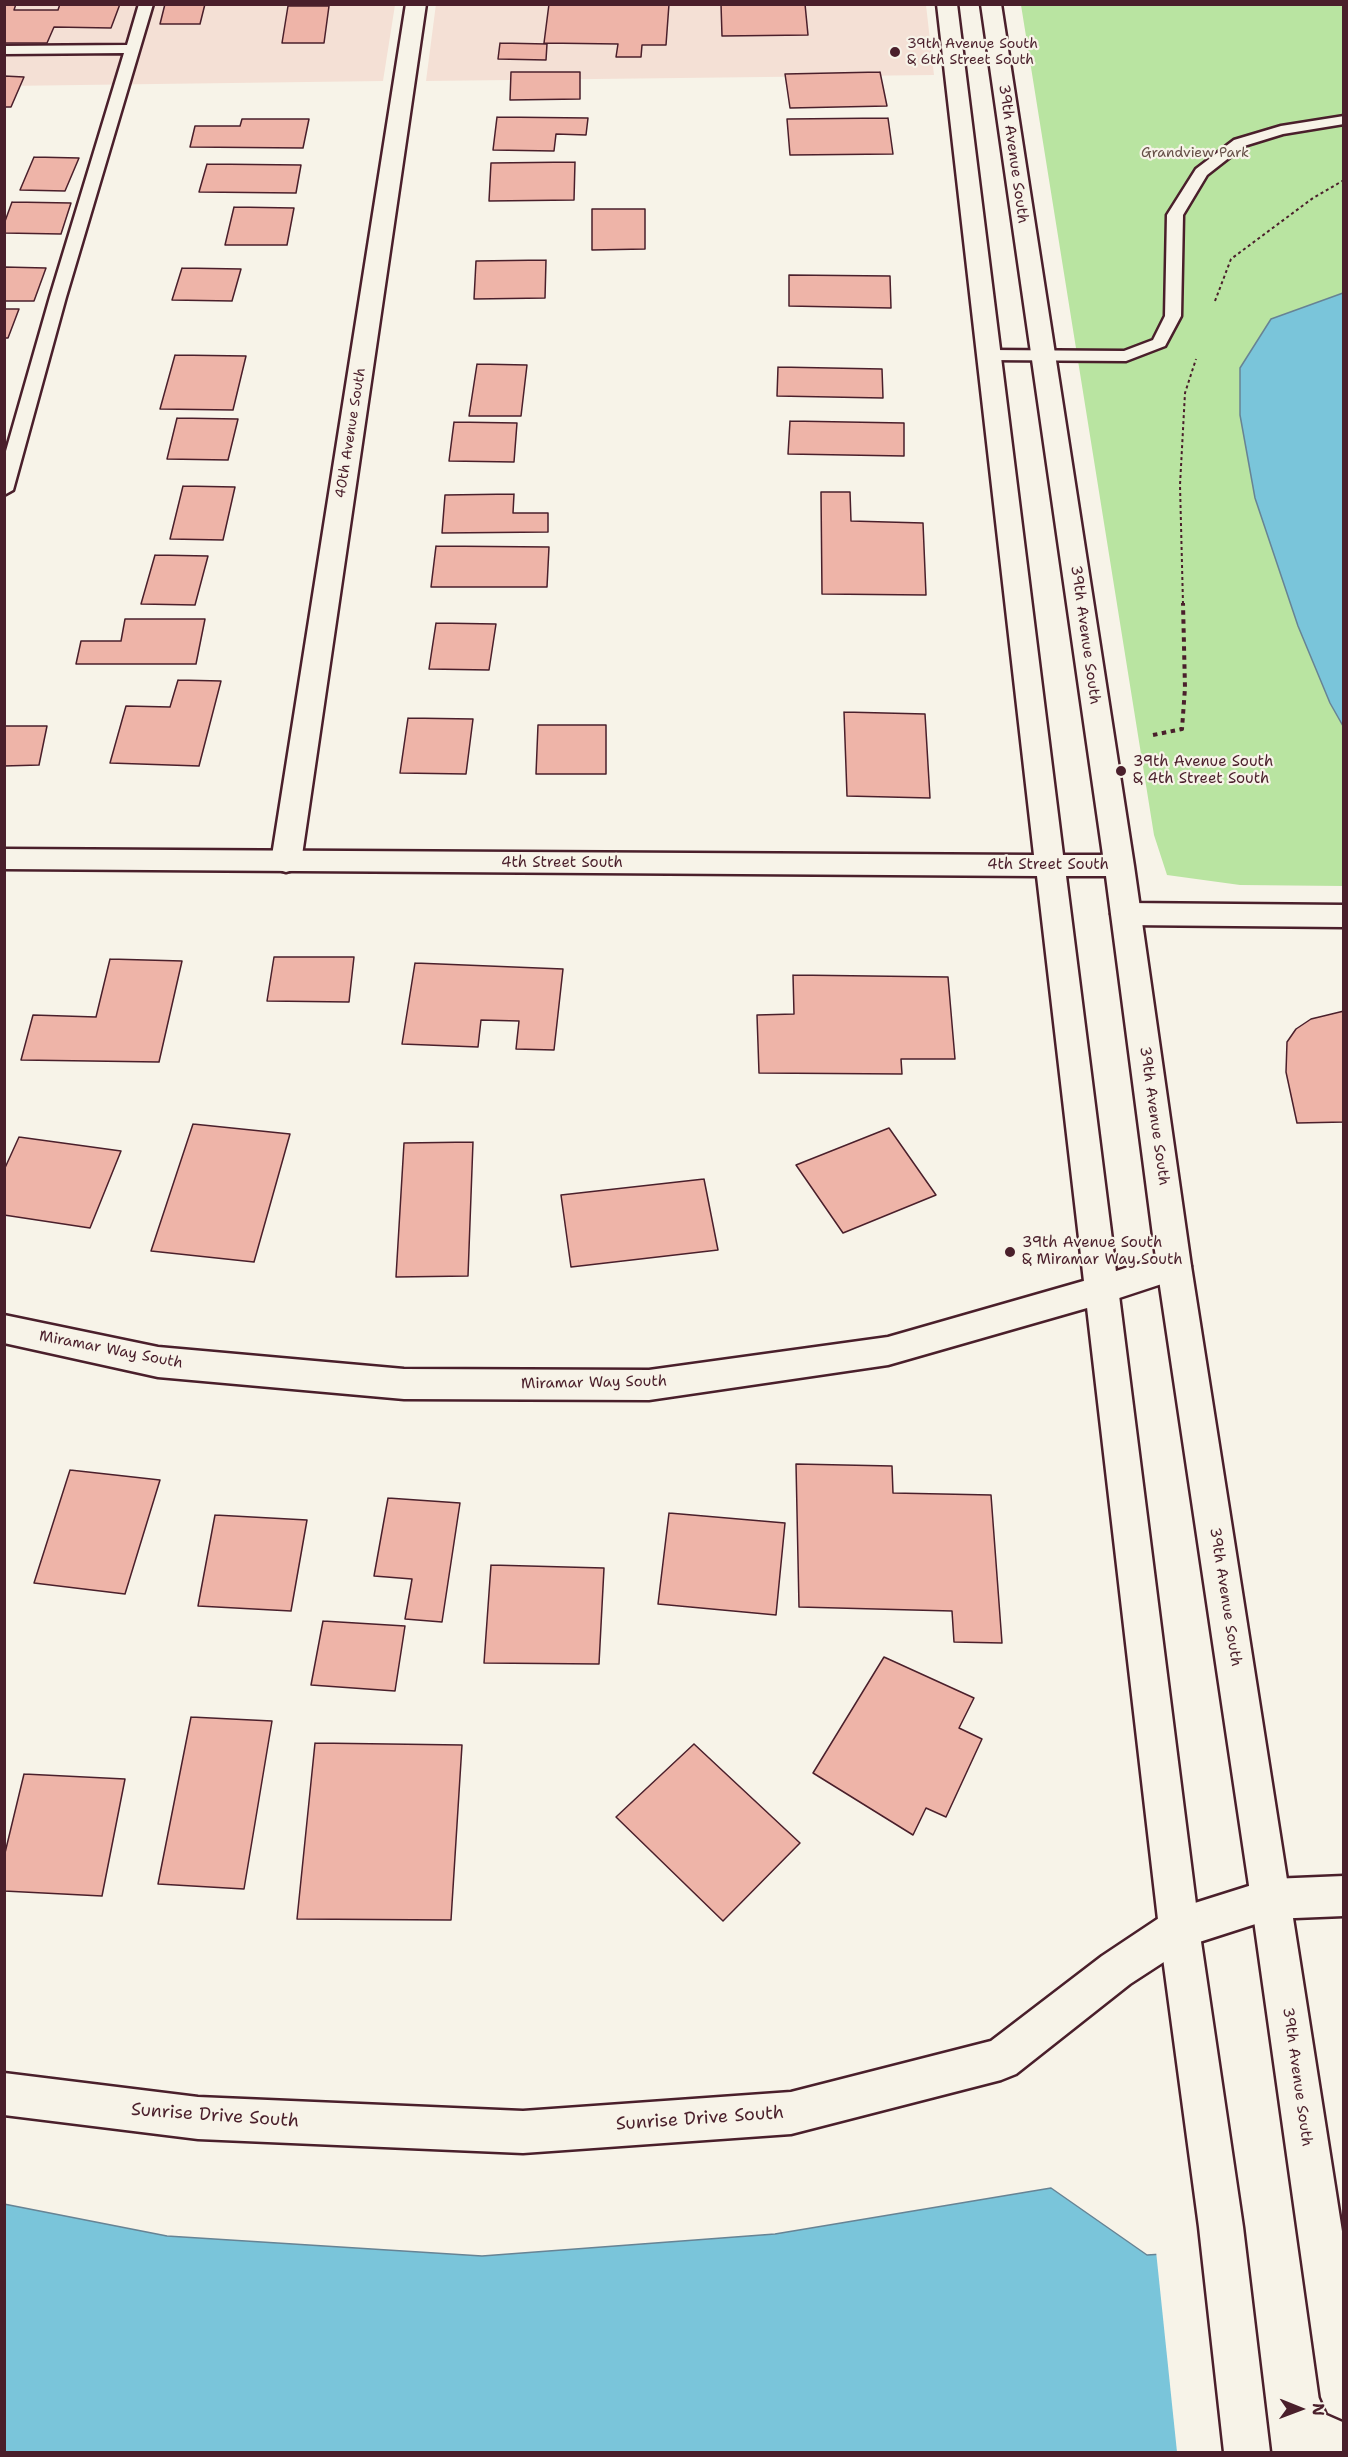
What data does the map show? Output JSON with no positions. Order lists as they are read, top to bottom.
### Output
{
  "streets": {
    "street": [
      "39th Avenue South",
      "40th Avenue South",
      "4th Street South",
      "Miramar Way South",
      "Sunrise Drive South"
    ]
  },
  "crossings": [
    ["39th Avenue South", "4th Street South"],
    ["39th Avenue South", "Miramar Way South"],
    ["39th Avenue South", "Sunrise Drive South"],
    ["40th Avenue South", "4th Street South"]
  ],
  "parks": ["Grandview Park"],
  "places": ["39th Avenue South & 6th Street South", "39th Avenue South & 4th Street South", "39th Avenue South & Miramar Way South"],
  "north": "right"
}
